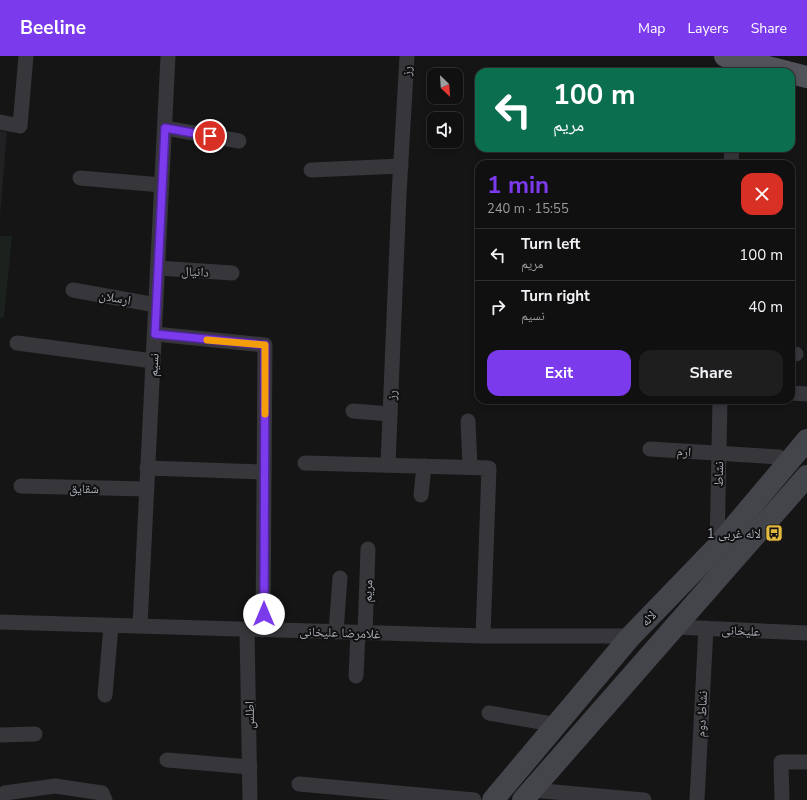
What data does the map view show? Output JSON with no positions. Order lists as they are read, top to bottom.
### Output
{
  "streets": {
    "main road": ["لاله"],
    "street": [
      "رز",
      "دانیال",
      "ارسلان",
      "نسیم",
      "ارم",
      "نشاط",
      "شقایق",
      "مریم",
      "علیخانی",
      "غلامرضا علیخانی",
      "نشاط دوم",
      "اطلس"
    ]
  },
  "crossings": [
    ["دانیال", "نسیم"],
    ["ارسلان", "نسیم"],
    ["نسیم", "شقایق"],
    ["نسیم", "غلامرضا علیخانی"],
    ["ارم", "نشاط"],
    ["نشاط", "لاله"],
    ["مریم", "غلامرضا علیخانی"],
    ["لاله", "علیخانی"],
    ["لاله", "غلامرضا علیخانی"],
    ["علیخانی", "نشاط دوم"],
    ["غلامرضا علیخانی", "اطلس"]
  ],
  "places": {
    "bus stop": ["لاله غربی 1"]
  },
  "north": "bottom right",
  "page": {
    "header": "Beeline",
    "nav": ["Map", "Layers", "Share"],
    "turn": ["100 m", "مریم"],
    "heading": ["1 min", "240 m · 15:55"],
    "list": [
      {
        "name": "Turn left",
        "note": "مریم",
        "value": "100 m"
      },
      {
        "name": "Turn right",
        "note": "نسیم",
        "value": "40 m"
      }
    ],
    "buttons": ["Exit", "Share"]
  }
}
